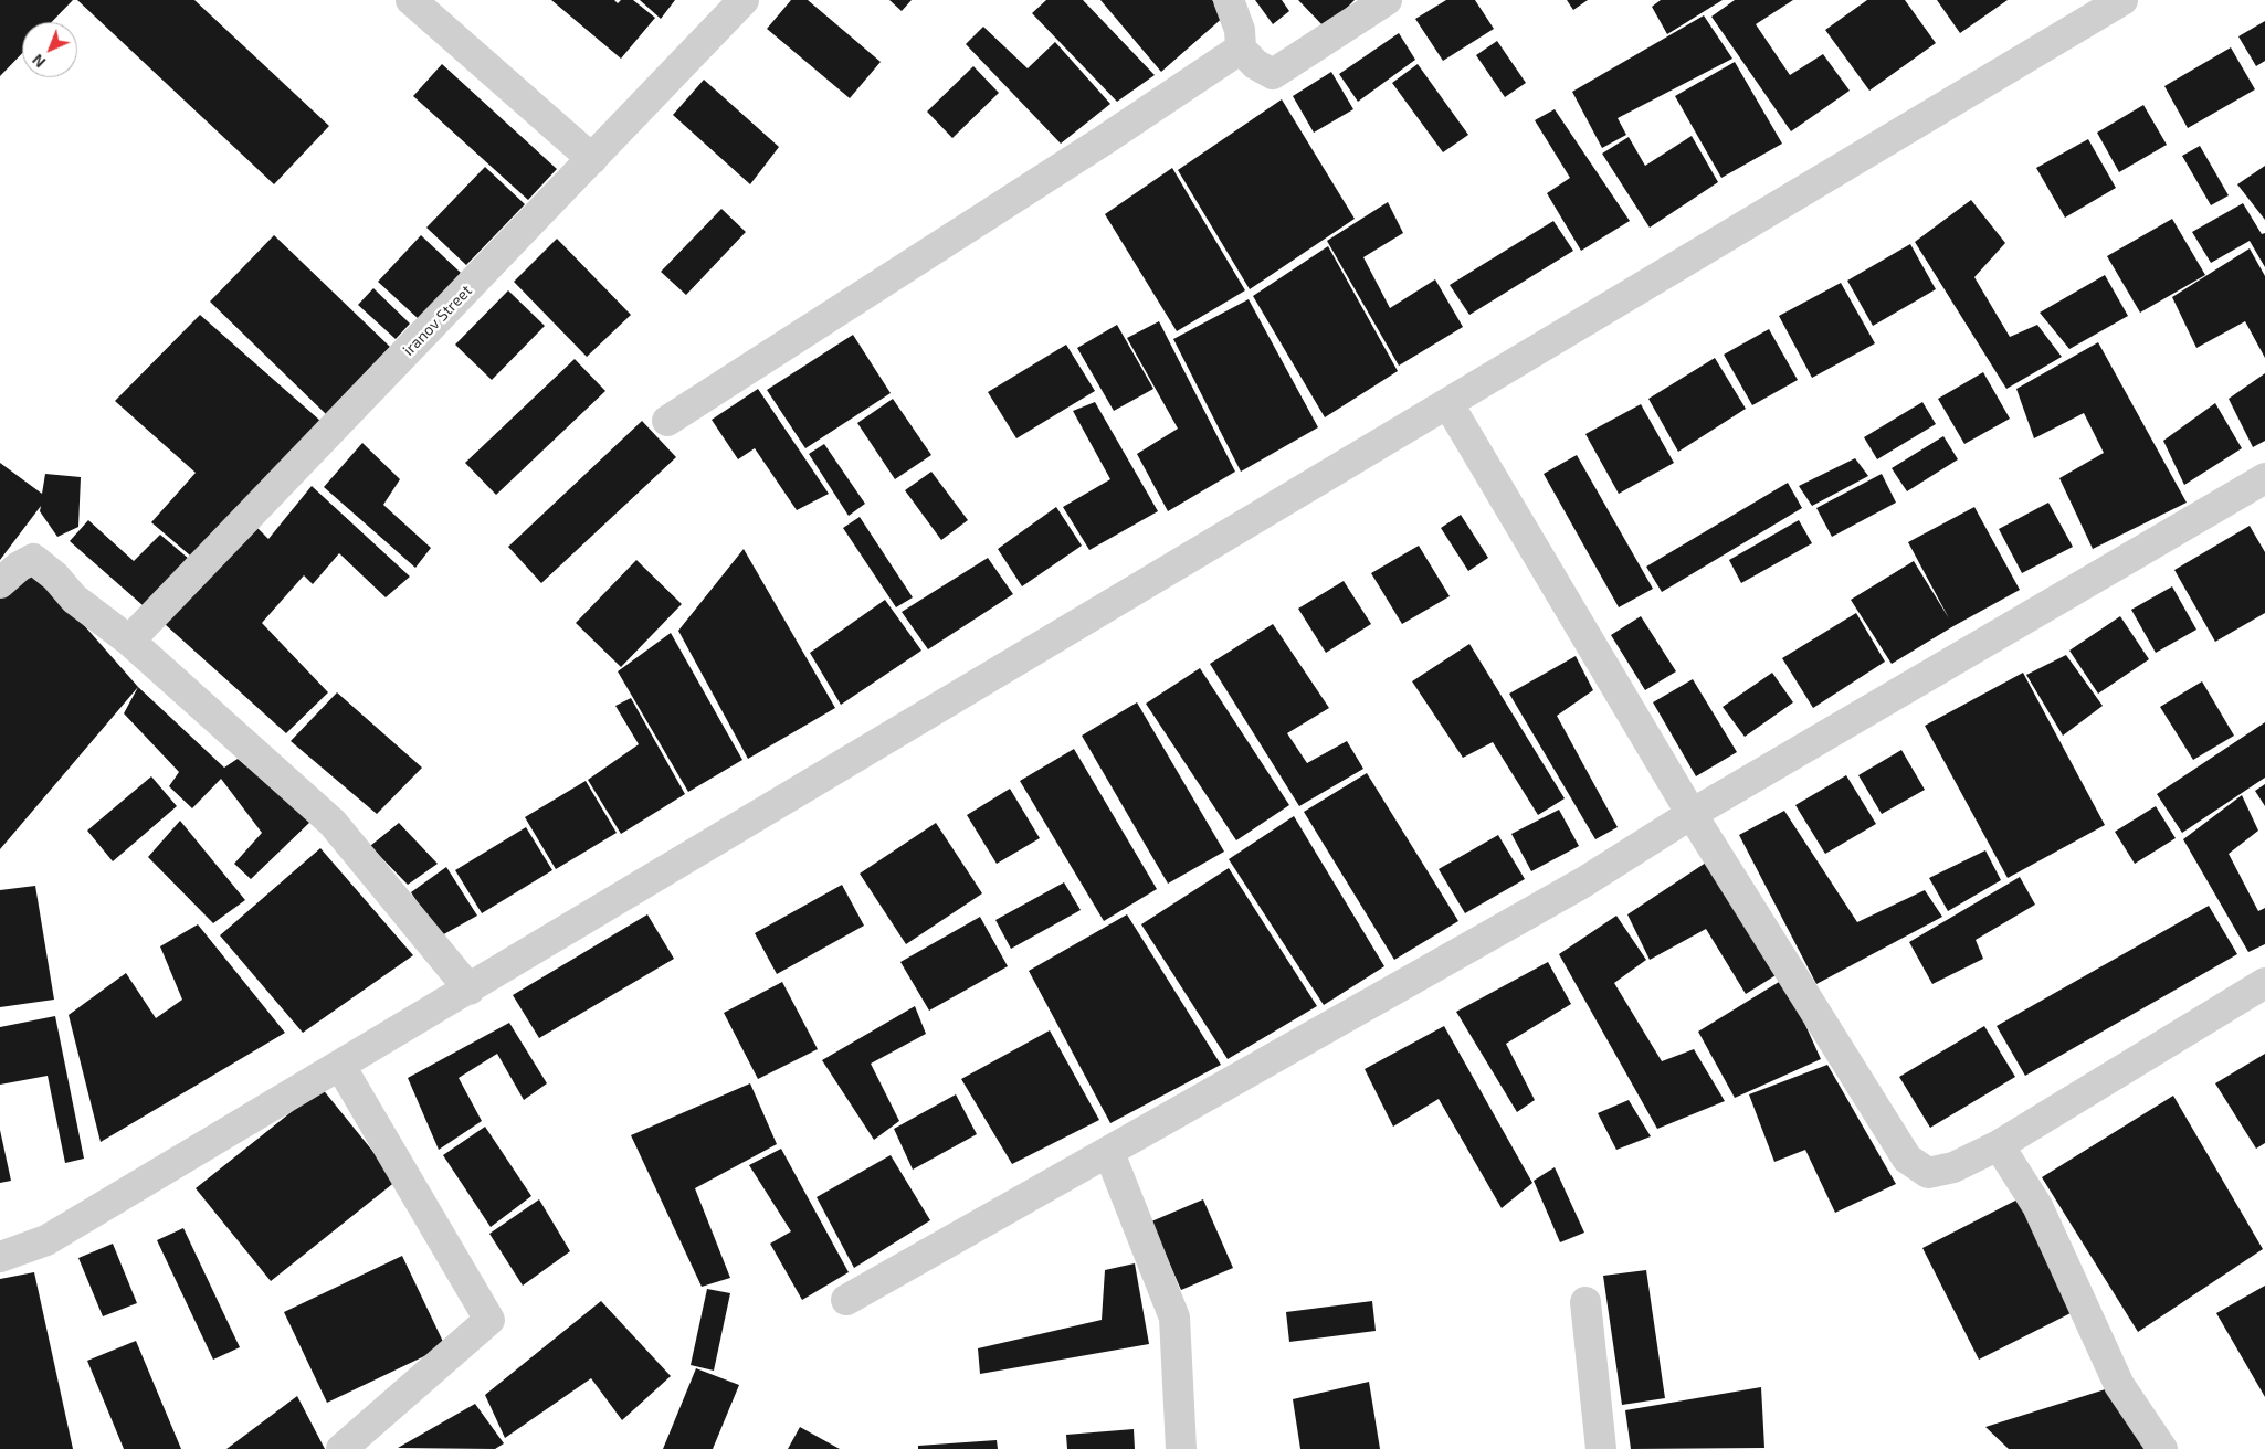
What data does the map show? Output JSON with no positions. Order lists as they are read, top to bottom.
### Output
{
  "streets": {
    "street": ["iranov Street"]
  },
  "north": "bottom left"
}
